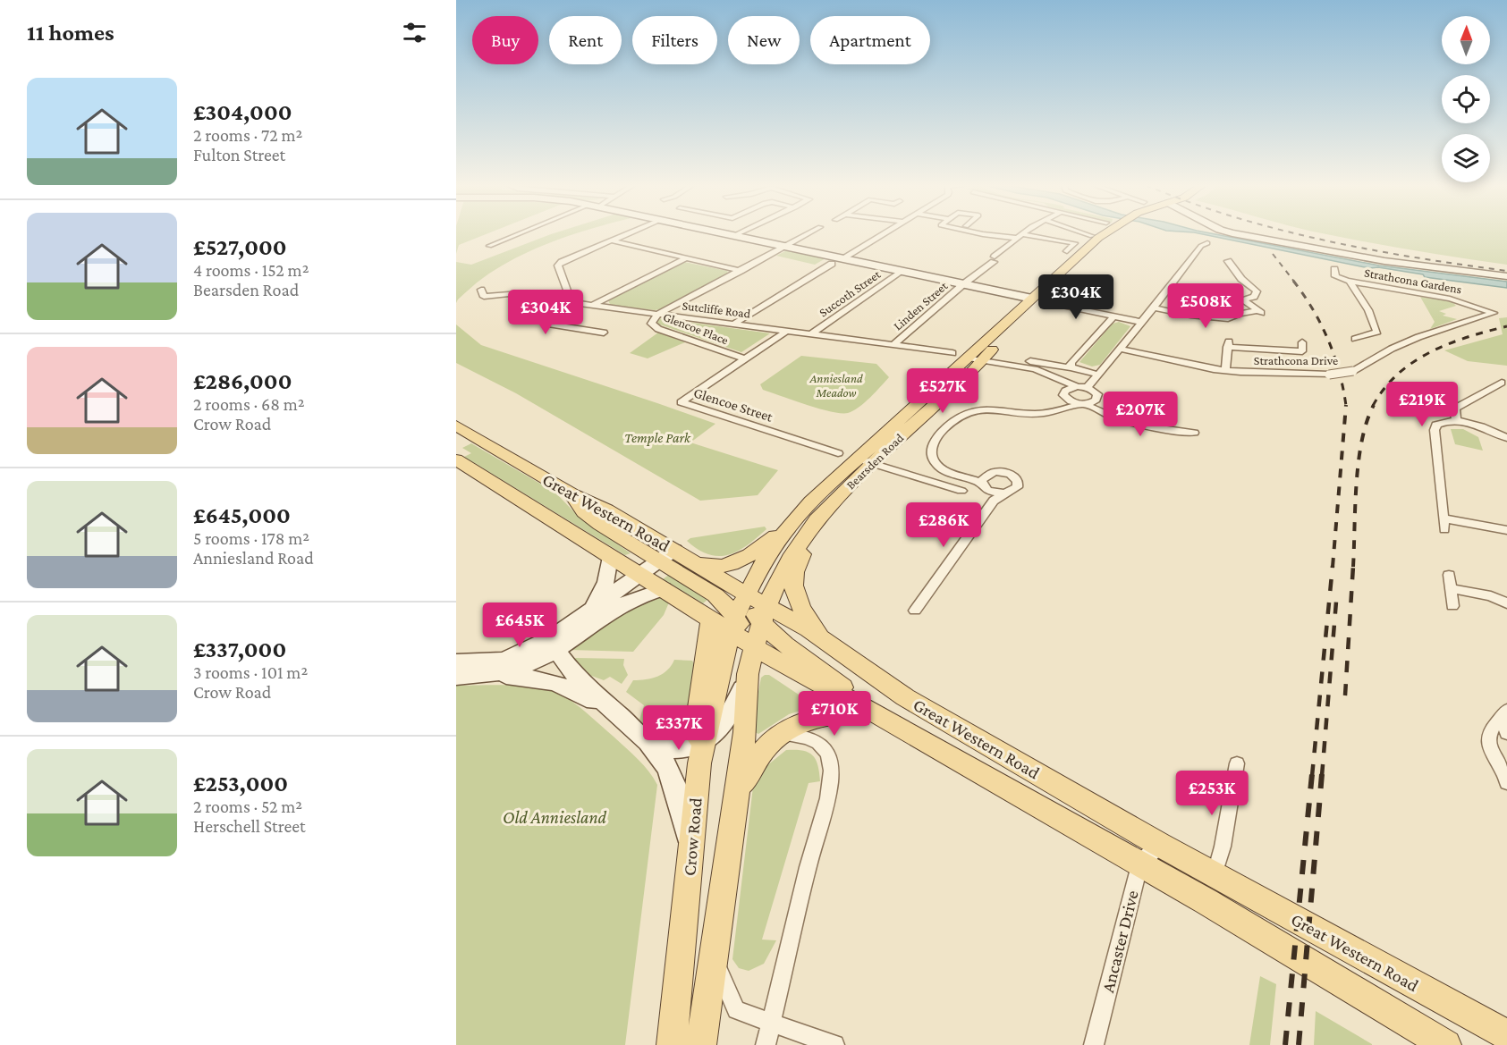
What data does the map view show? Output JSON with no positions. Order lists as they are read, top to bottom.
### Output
{
  "streets": {
    "main road": ["Bearsden Road", "Great Western Road", "Crow Road"],
    "street": [
      "Strathcona Gardens",
      "Succoth Street",
      "Linden Street",
      "Sutcliffe Road",
      "Glencoe Place",
      "Strathcona Drive",
      "Glencoe Street",
      "Ancaster Drive"
    ]
  },
  "crossings": [
    ["Strathcona Gardens", "Strathcona Drive"],
    ["Succoth Street", "Sutcliffe Road"],
    ["Linden Street", "Sutcliffe Road"],
    ["Sutcliffe Road", "Glencoe Place"],
    ["Sutcliffe Road", "Glencoe Street"],
    ["Glencoe Place", "Glencoe Street"],
    ["Bearsden Road", "Great Western Road"],
    ["Bearsden Road", "Crow Road"],
    ["Great Western Road", "Crow Road"],
    ["Great Western Road", "Ancaster Drive"]
  ],
  "parks": ["Anniesland Meadow", "Temple Park", "Old Anniesland"],
  "north": "top",
  "page": {
    "heading": "11 homes",
    "chip": [
      "Buy",
      "Rent",
      "Filters",
      "New",
      "Apartment"
    ],
    "list": [
      {
        "name": "£304,000",
        "note": "2 rooms · 72 m² · Fulton Street"
      },
      {
        "name": "£527,000",
        "note": "4 rooms · 152 m² · Bearsden Road"
      },
      {
        "name": "£286,000",
        "note": "2 rooms · 68 m² · Crow Road"
      },
      {
        "name": "£645,000",
        "note": "5 rooms · 178 m² · Anniesland Road"
      },
      {
        "name": "£337,000",
        "note": "3 rooms · 101 m² · Crow Road"
      },
      {
        "name": "£253,000",
        "note": "2 rooms · 52 m² · Herschell Street"
      }
    ],
    "price": [
      "£304K",
      "£508K",
      "£304K",
      "£527K",
      "£219K",
      "£207K",
      "£286K",
      "£645K",
      "£710K",
      "£337K",
      "£253K"
    ]
  }
}
